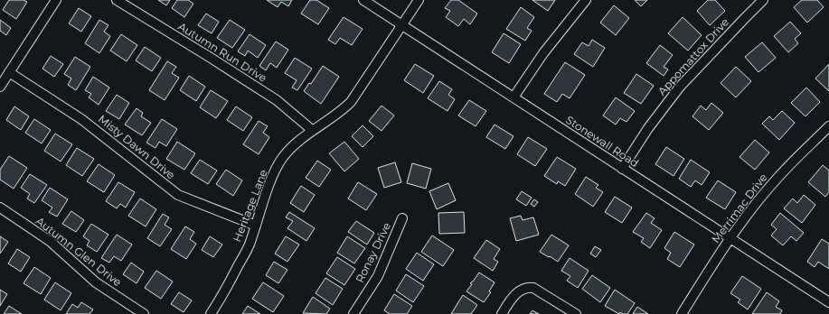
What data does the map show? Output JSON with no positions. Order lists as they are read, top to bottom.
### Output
{
  "streets": {
    "street": [
      "Autumn Run Drive",
      "Appomattox Drive",
      "Stonewall Road",
      "Misty Dawn Drive",
      "Heritage Lane",
      "Merrimac Drive",
      "Autumn Glen Drive",
      "Ronay Drive"
    ]
  },
  "crossings": [
    ["Autumn Run Drive", "Heritage Lane"],
    ["Appomattox Drive", "Stonewall Road"],
    ["Stonewall Road", "Heritage Lane"],
    ["Stonewall Road", "Merrimac Drive"],
    ["Misty Dawn Drive", "Heritage Lane"]
  ]
}
